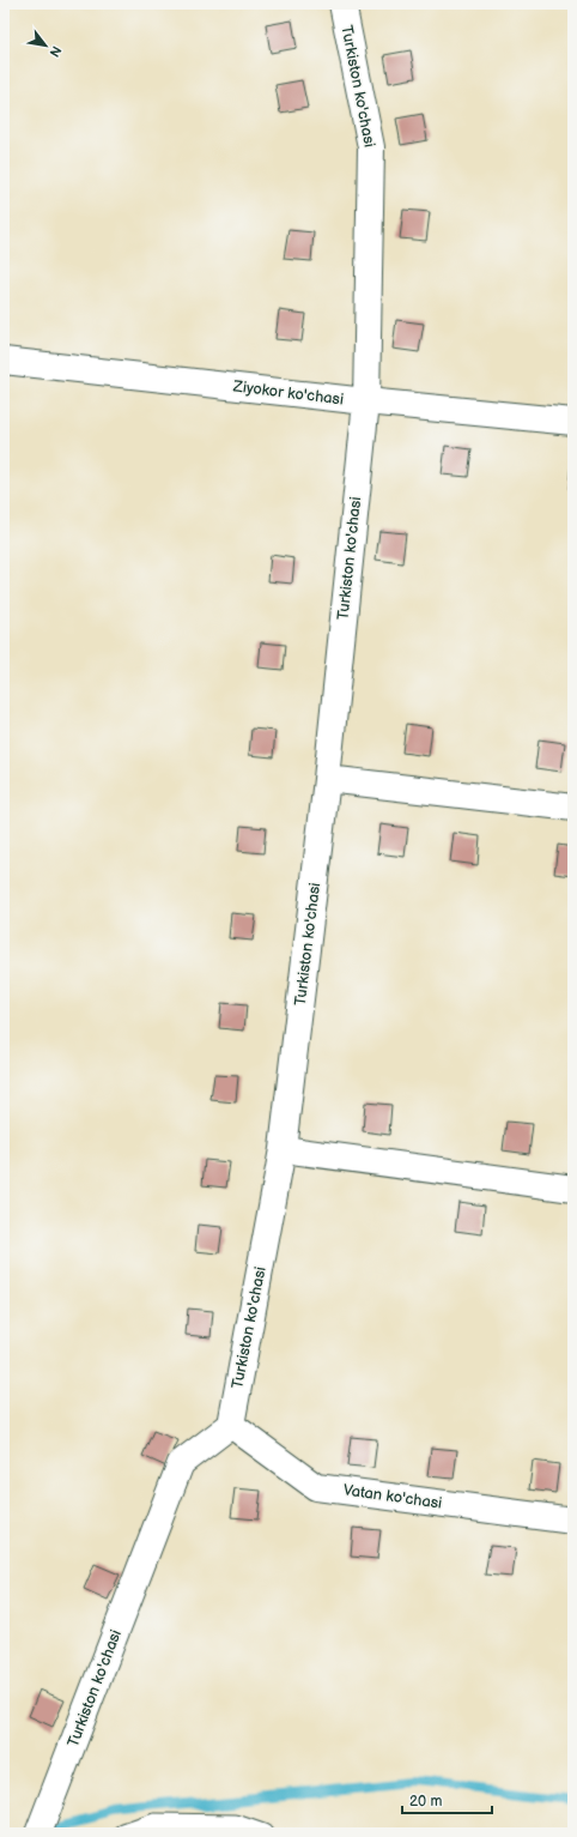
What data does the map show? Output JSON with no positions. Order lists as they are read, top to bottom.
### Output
{
  "streets": {
    "street": ["Turkiston ko'chasi", "Ziyokor ko'chasi", "Vatan ko'chasi"]
  },
  "crossings": [
    ["Turkiston ko'chasi", "Ziyokor ko'chasi"],
    ["Turkiston ko'chasi", "Vatan ko'chasi"]
  ],
  "scale_bar": "20 m",
  "north": "bottom right"
}
